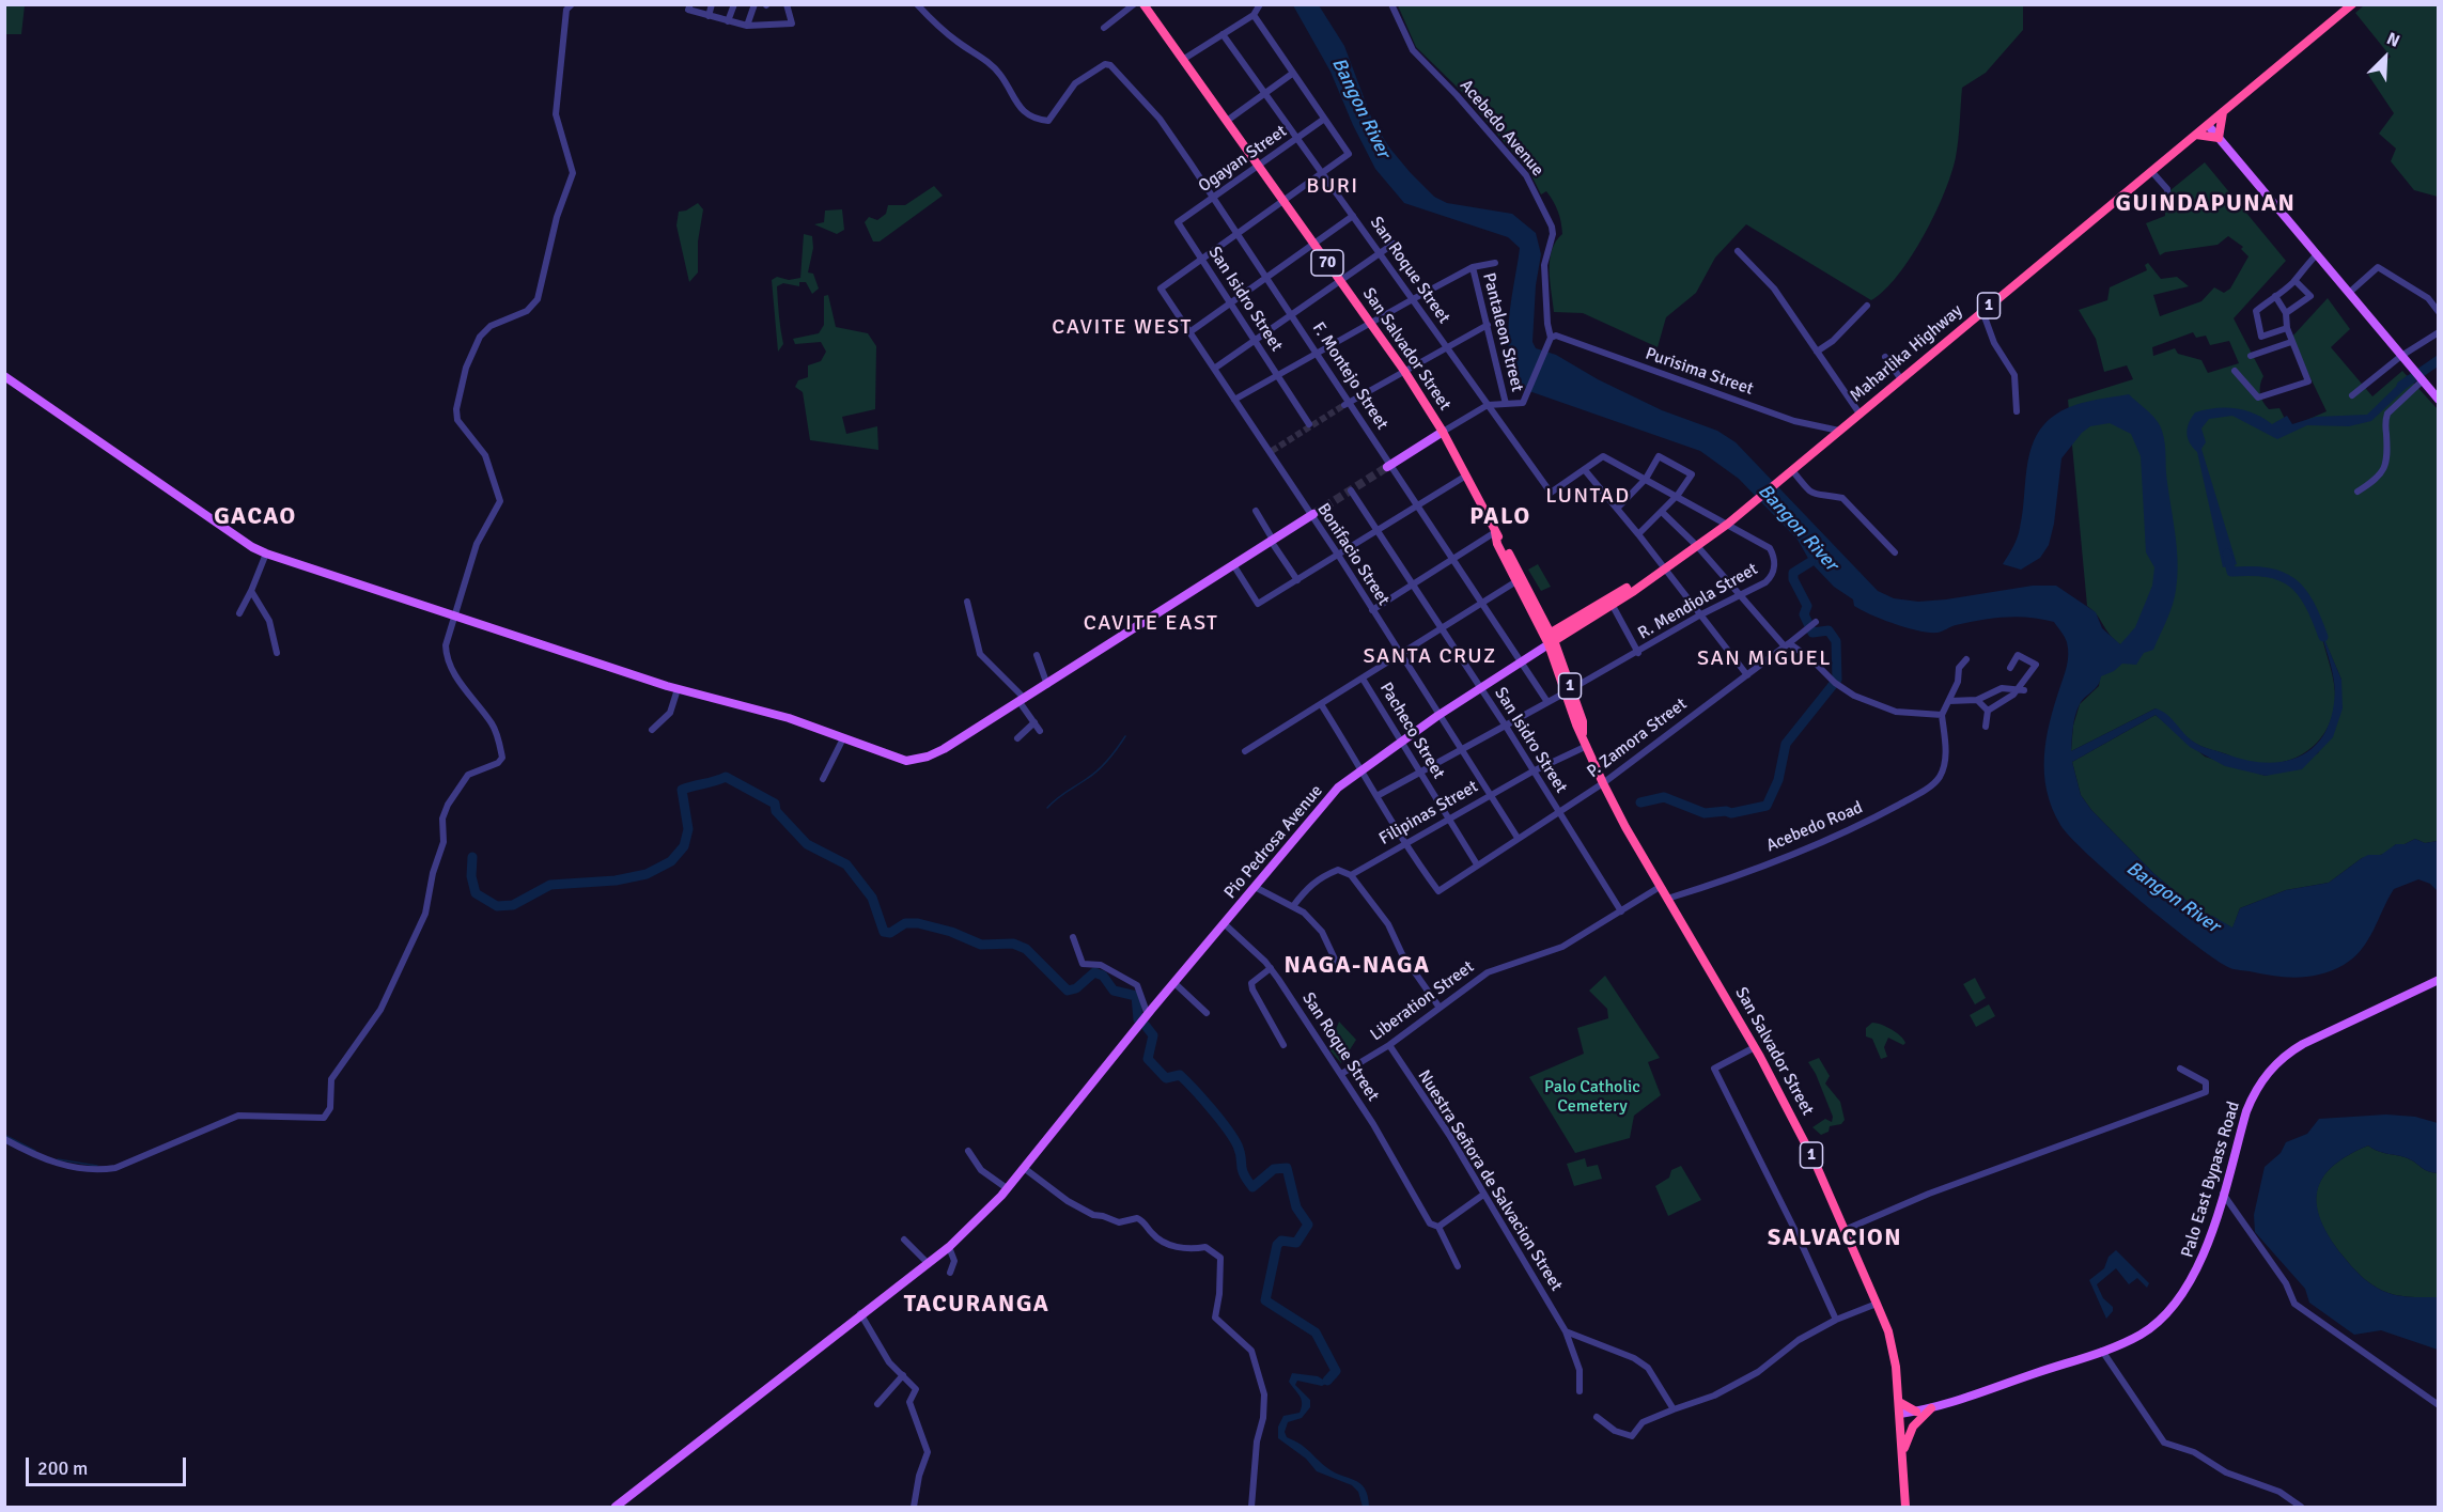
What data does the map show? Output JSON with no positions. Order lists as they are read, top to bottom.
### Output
{
  "streets": {
    "highway": [
      "70",
      "1",
      "San Salvador Street",
      "Maharlika Highway"
    ],
    "main road": ["Pio Pedrosa Avenue", "Palo East Bypass Road"],
    "street": [
      "Acebedo Avenue",
      "Ogayan Street",
      "San Roque Street",
      "San Isidro Street",
      "Pantaleon Street",
      "Purisima Street",
      "F. Montejo Street",
      "Bonifacio Street",
      "R. Mendiola Street",
      "Pacheco Street",
      "P. Zamora Street",
      "Filipinas Street",
      "Acebedo Road",
      "Liberation Street",
      "Nuestra Señora de Salvacion Street"
    ]
  },
  "crossings": [
    ["Acebedo Avenue", "Purisima Street"],
    ["Ogayan Street", "San Roque Street"],
    ["Ogayan Street", "San Isidro Street"],
    ["Ogayan Street", "San Salvador Street"],
    ["Ogayan Street", "F. Montejo Street"],
    ["San Roque Street", "Pio Pedrosa Avenue"],
    ["San Roque Street", "Liberation Street"],
    ["San Isidro Street", "Bonifacio Street"],
    ["San Isidro Street", "R. Mendiola Street"],
    ["San Isidro Street", "P. Zamora Street"],
    ["San Isidro Street", "Filipinas Street"],
    ["San Isidro Street", "Pio Pedrosa Avenue"],
    ["San Isidro Street", "Liberation Street"],
    ["1", "San Salvador Street"],
    ["1", "Maharlika Highway"],
    ["1", "R. Mendiola Street"],
    ["1", "Pio Pedrosa Avenue"],
    ["1", "Palo East Bypass Road"],
    ["San Salvador Street", "R. Mendiola Street"],
    ["San Salvador Street", "P. Zamora Street"],
    ["San Salvador Street", "Filipinas Street"],
    ["San Salvador Street", "Acebedo Road"],
    ["San Salvador Street", "Pio Pedrosa Avenue"],
    ["San Salvador Street", "Liberation Street"],
    ["Maharlika Highway", "Purisima Street"],
    ["Maharlika Highway", "R. Mendiola Street"],
    ["F. Montejo Street", "R. Mendiola Street"],
    ["F. Montejo Street", "Pio Pedrosa Avenue"],
    ["Bonifacio Street", "R. Mendiola Street"],
    ["Bonifacio Street", "P. Zamora Street"],
    ["Bonifacio Street", "Filipinas Street"],
    ["Bonifacio Street", "Pio Pedrosa Avenue"],
    ["R. Mendiola Street", "Pacheco Street"],
    ["Pacheco Street", "P. Zamora Street"],
    ["Pacheco Street", "Filipinas Street"],
    ["Pacheco Street", "Pio Pedrosa Avenue"],
    ["P. Zamora Street", "Filipinas Street"],
    ["Liberation Street", "Nuestra Señora de Salvacion Street"]
  ],
  "districts": [
    "BURI",
    "GUINDAPUNAN",
    "CAVITE WEST",
    "LUNTAD",
    "GACAO",
    "PALO",
    "CAVITE EAST",
    "SANTA CRUZ",
    "SAN MIGUEL",
    "NAGA-NAGA",
    "SALVACION",
    "TACURANGA"
  ],
  "water": ["Bangon River"],
  "parks": ["Palo Catholic Cemetery"],
  "scale_bar": "200 m",
  "north": "top right"
}
